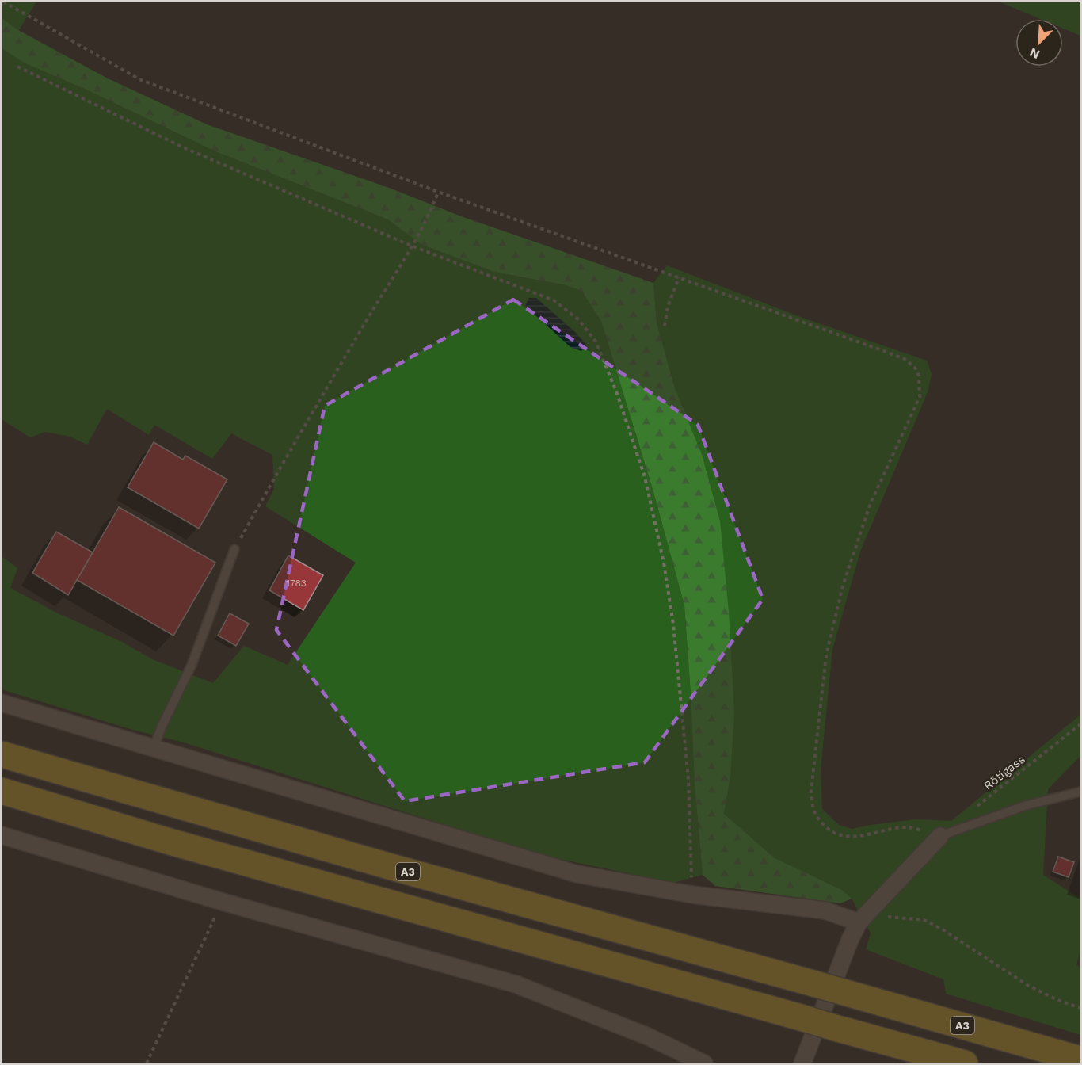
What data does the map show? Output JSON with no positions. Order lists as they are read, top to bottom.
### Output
{
  "streets": {
    "highway": ["A3"],
    "path": ["Rötigass"]
  },
  "house_numbers": ["1783"],
  "north": "bottom left"
}
